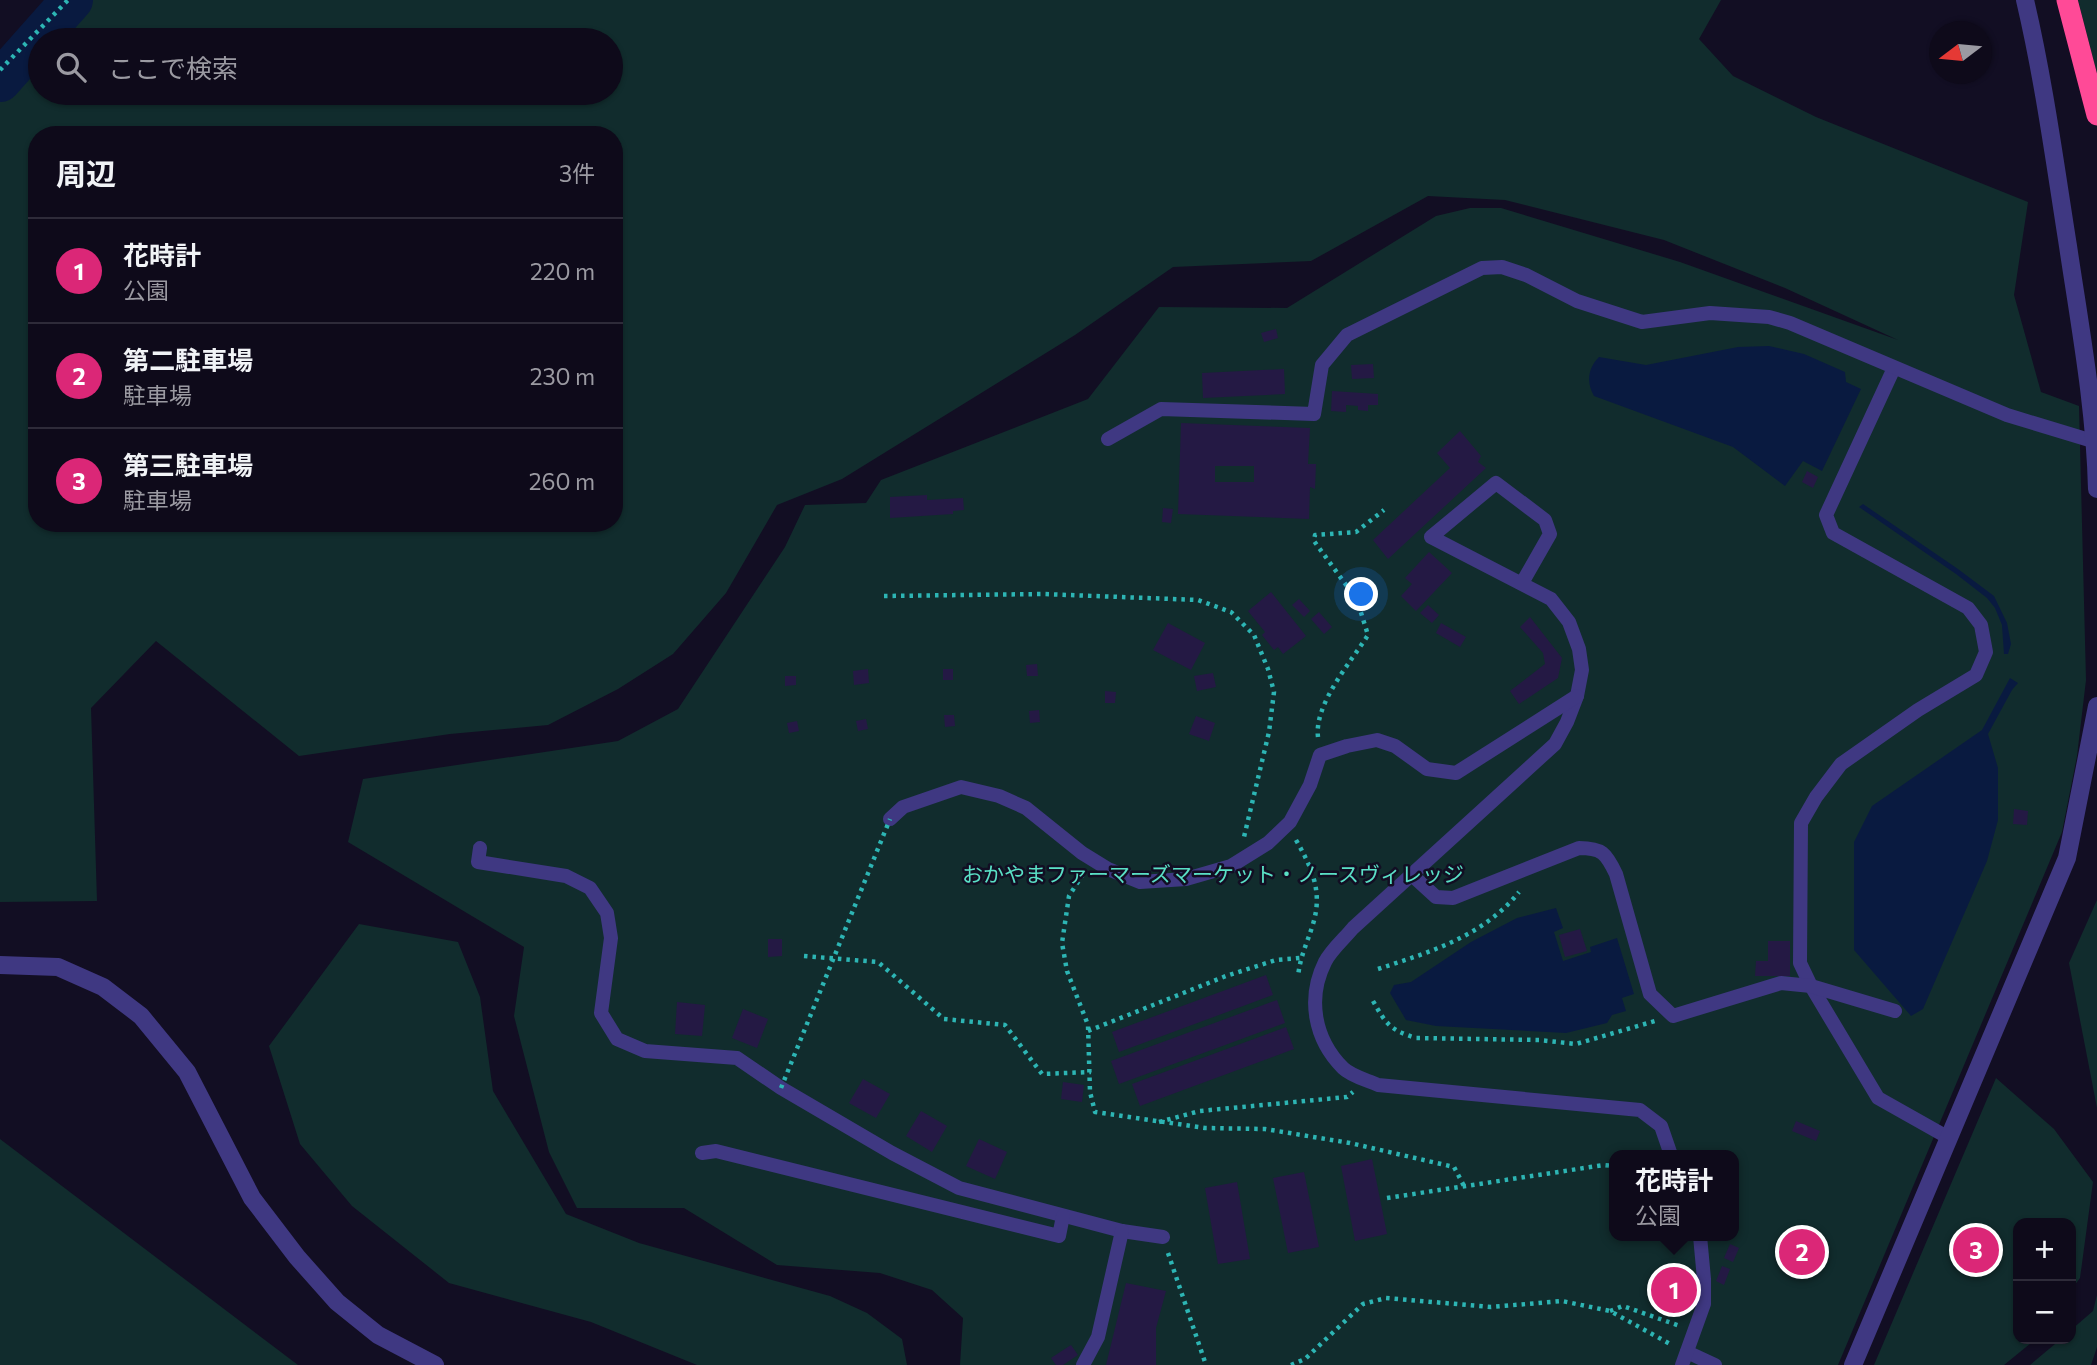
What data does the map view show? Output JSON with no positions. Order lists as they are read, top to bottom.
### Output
{
  "parks": ["おかやまファーマーズマーケット・ノースヴィレッジ"],
  "north": "left",
  "page": {
    "search": "ここで検索",
    "heading": ["周辺", "3件"],
    "list": [
      {
        "mark": "1",
        "name": "花時計",
        "note": "公園",
        "value": "220 m"
      },
      {
        "mark": "2",
        "name": "第二駐車場",
        "note": "駐車場",
        "value": "230 m"
      },
      {
        "mark": "3",
        "name": "第三駐車場",
        "note": "駐車場",
        "value": "260 m"
      }
    ],
    "popup": ["花時計", "公園"],
    "map_buttons": ["+", "−"],
    "pins": ["3", "2", "1"]
  }
}
